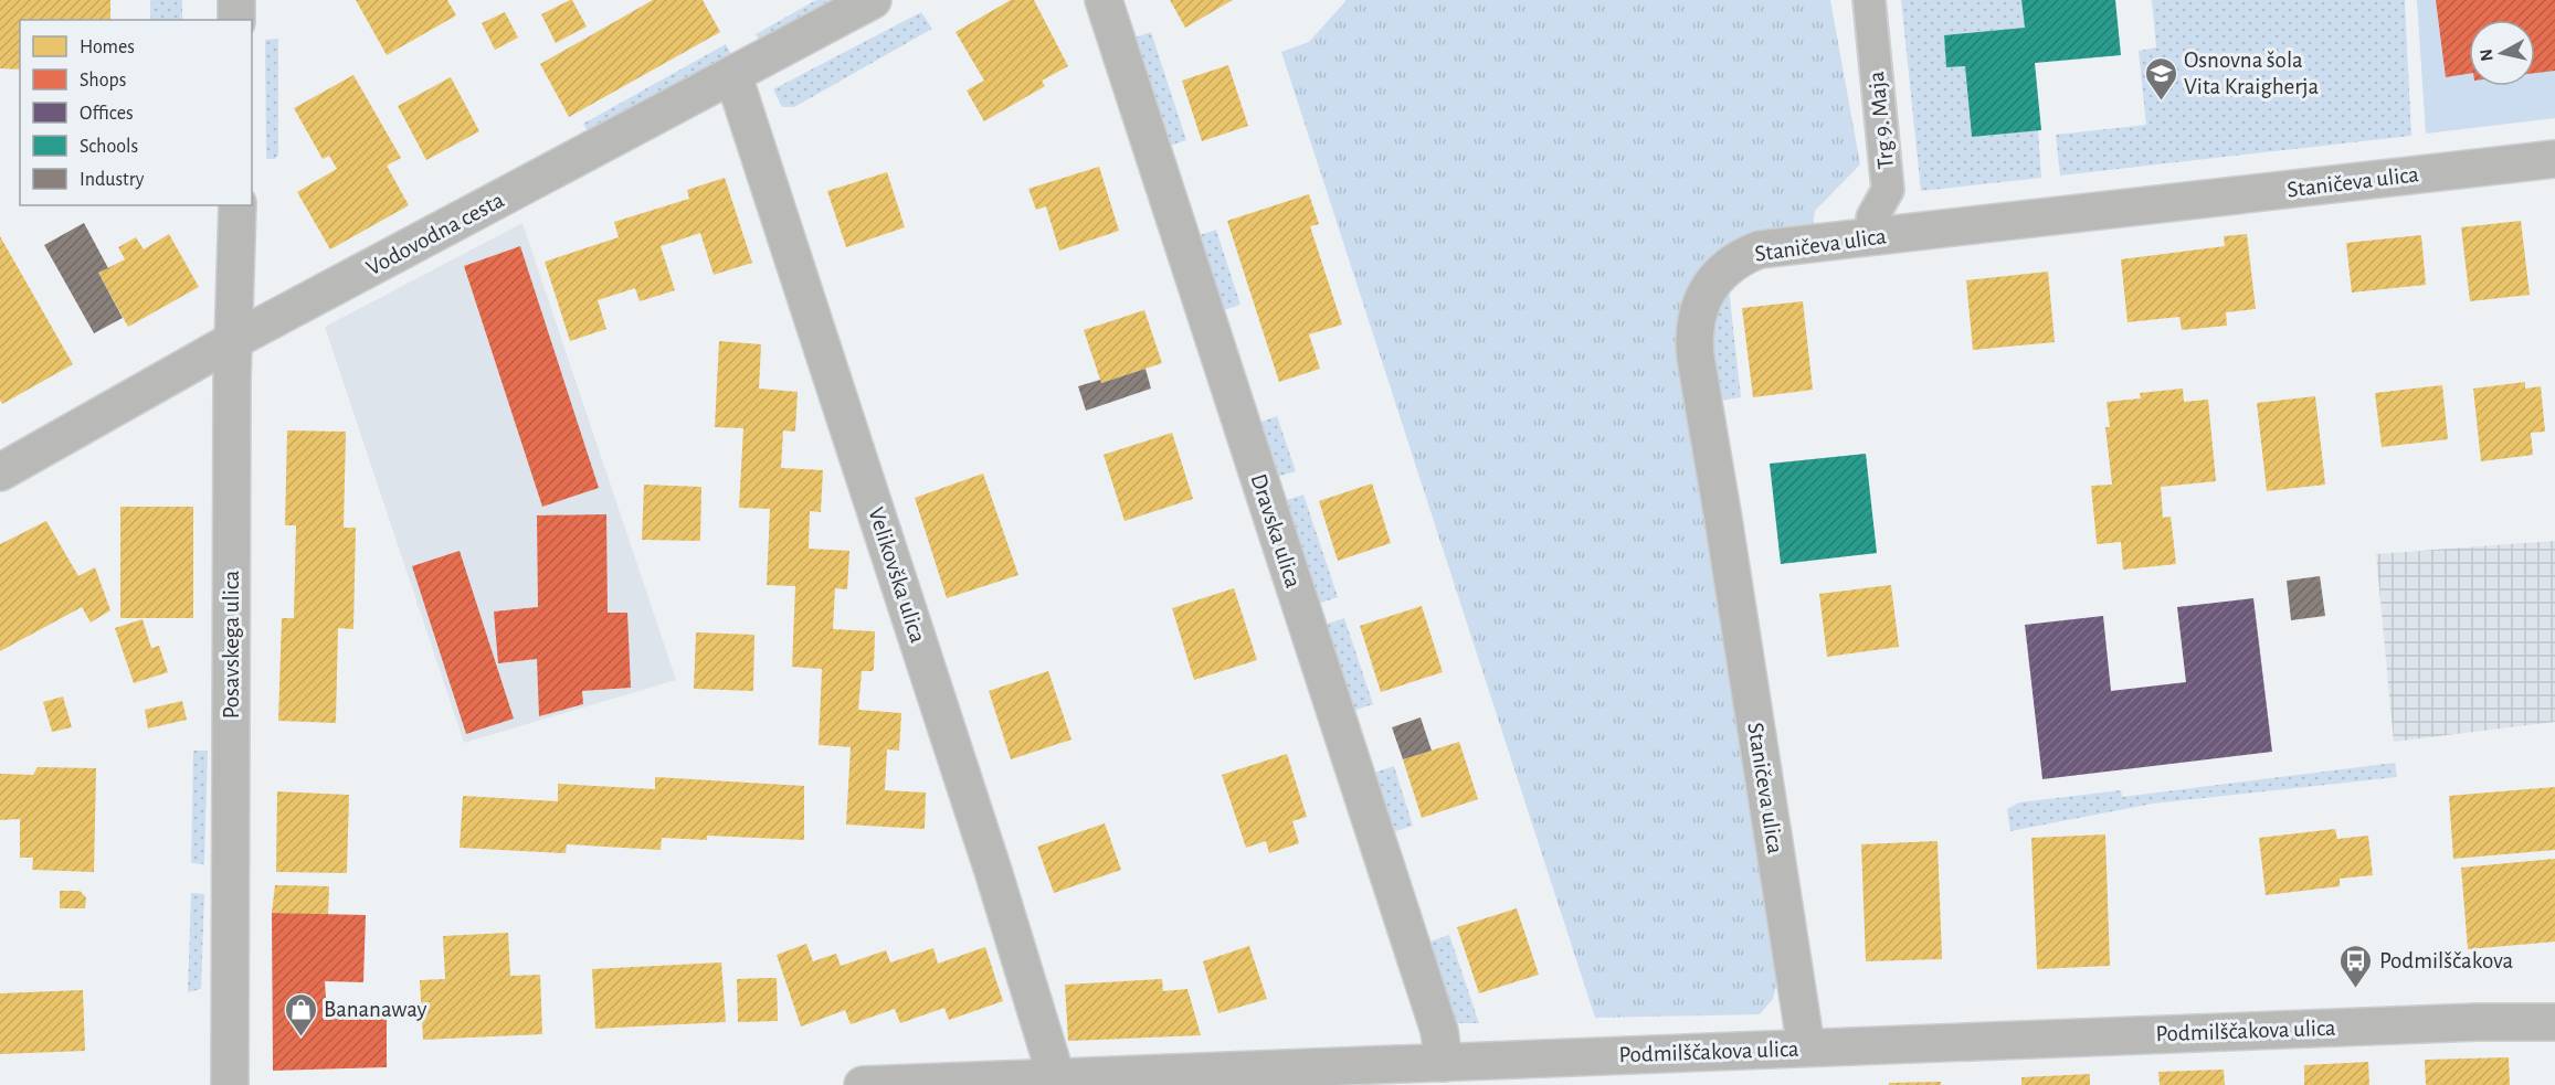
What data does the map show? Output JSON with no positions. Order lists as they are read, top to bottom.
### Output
{
  "streets": {
    "street": [
      "Trg 9. Maja",
      "Staničeva ulica",
      "Vodovodna cesta",
      "Dravska ulica",
      "Velikovška ulica",
      "Posavskega ulica",
      "Podmilščakova ulica"
    ]
  },
  "crossings": [
    ["Trg 9. Maja", "Staničeva ulica"],
    ["Staničeva ulica", "Podmilščakova ulica"],
    ["Vodovodna cesta", "Velikovška ulica"],
    ["Vodovodna cesta", "Posavskega ulica"],
    ["Dravska ulica", "Podmilščakova ulica"],
    ["Velikovška ulica", "Podmilščakova ulica"]
  ],
  "places": {
    "school or university": ["Osnovna šola Vita Kraigherja"],
    "bus stop": ["Podmilščakova"],
    "shop": ["Bananaway"]
  },
  "legend": [
    "Homes",
    "Shops",
    "Offices",
    "Schools",
    "Industry"
  ],
  "north": "left"
}
